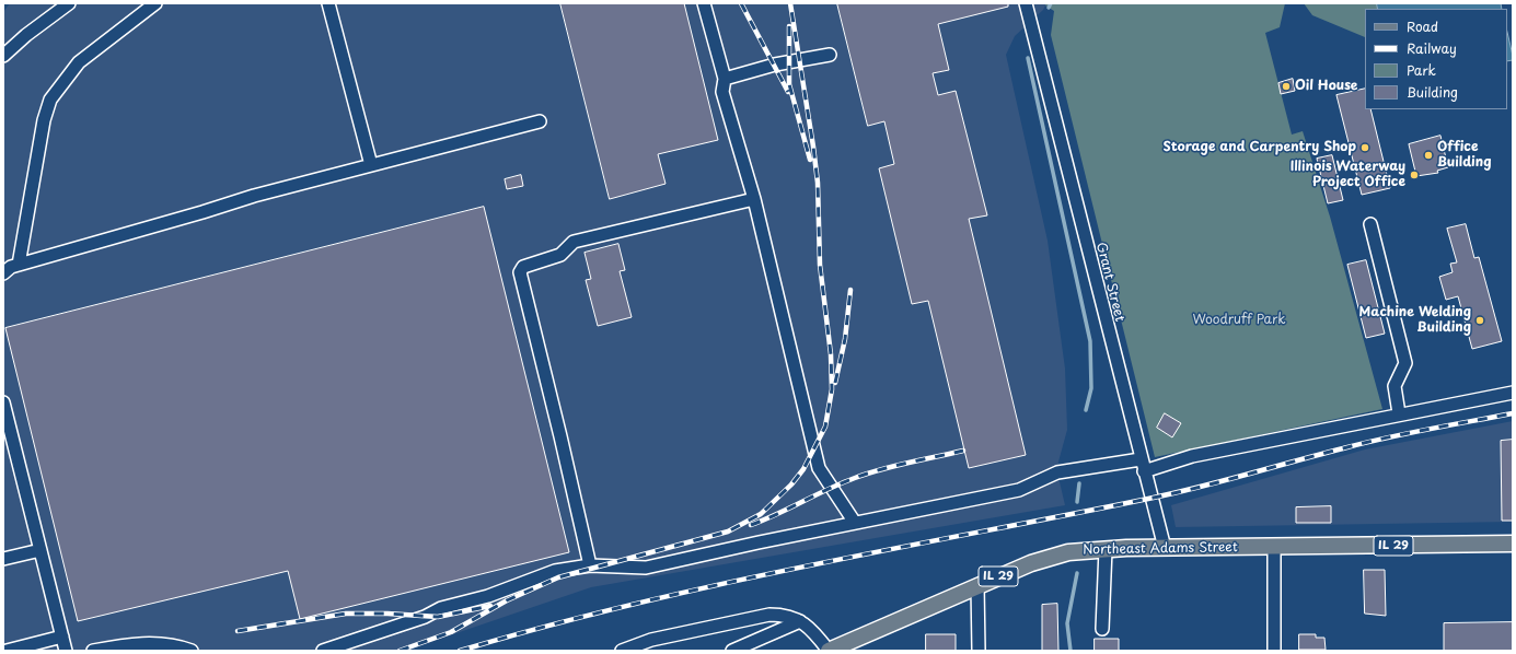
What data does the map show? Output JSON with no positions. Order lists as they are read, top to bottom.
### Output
{
  "streets": {
    "main road": ["IL 29", "Northeast Adams Street"],
    "street": ["Grant Street"]
  },
  "crossings": [
    ["Grant Street", "Northeast Adams Street"]
  ],
  "parks": ["Woodruff Park"],
  "places": [
    "Oil House",
    "Storage and Carpentry Shop",
    "Office Building",
    "Illinois Waterway Project Office",
    "Machine Welding Building"
  ],
  "legend": [
    "Road",
    "Railway",
    "Park",
    "Building"
  ]
}
